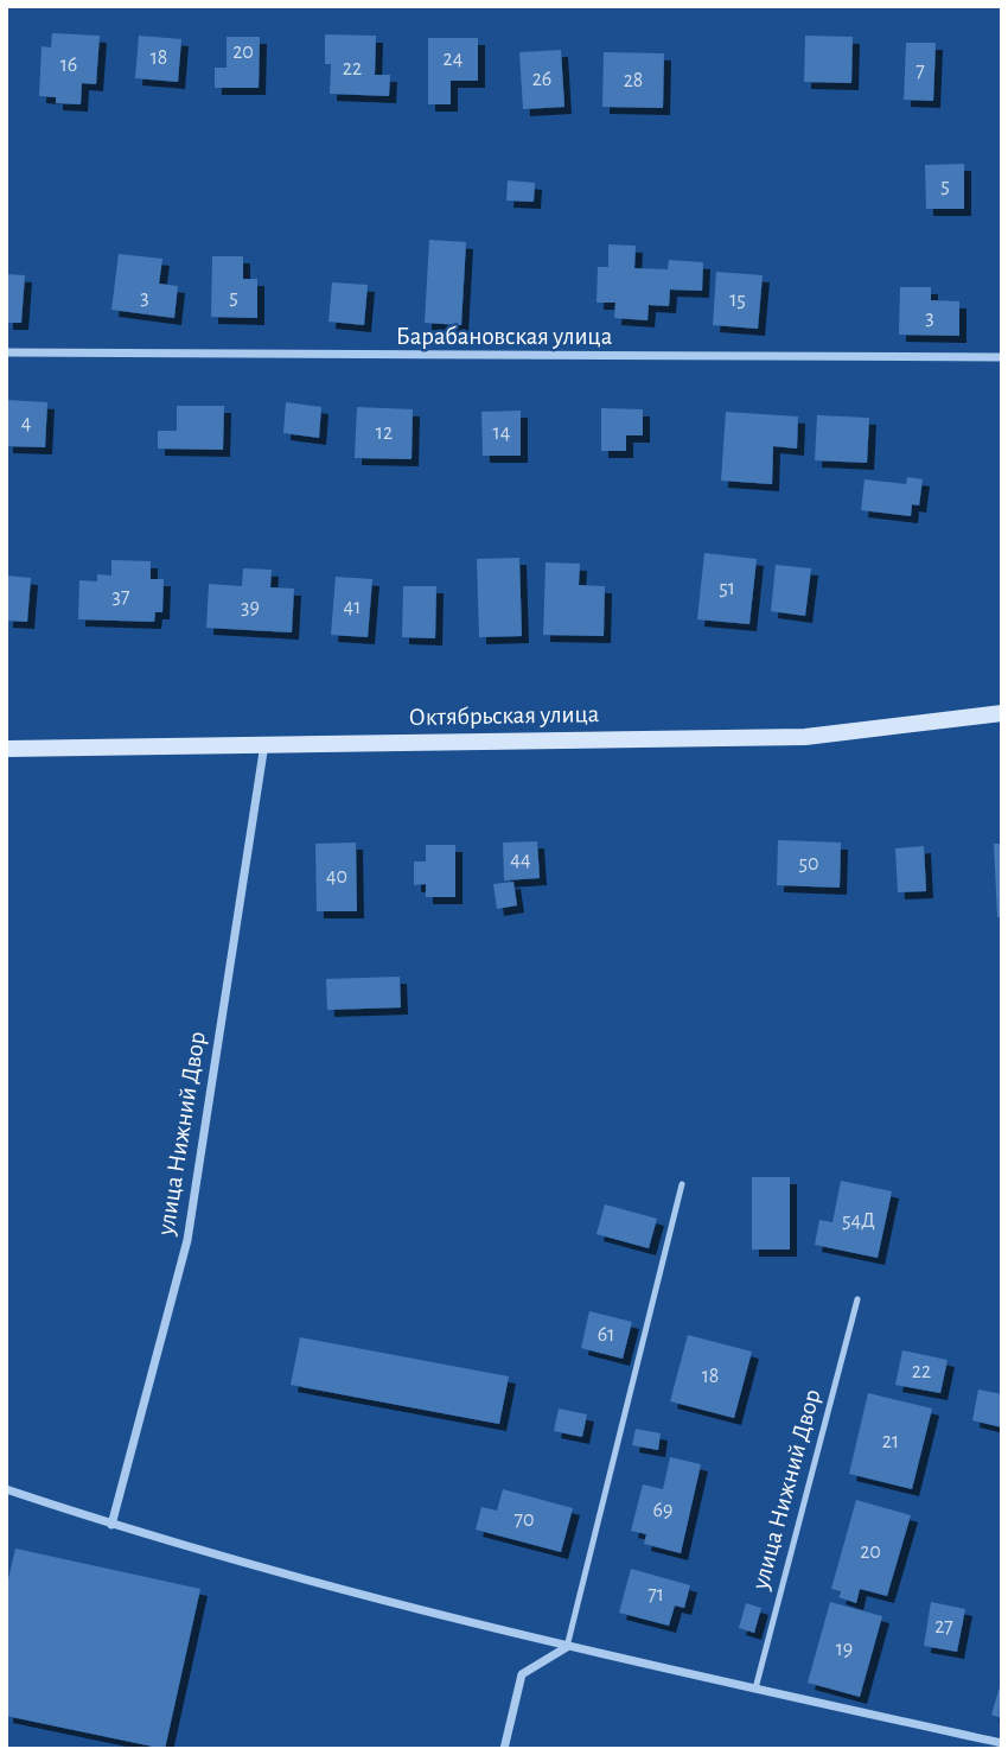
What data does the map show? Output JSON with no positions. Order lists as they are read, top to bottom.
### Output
{
  "streets": {
    "main road": ["Октябрьская улица"],
    "street": ["Барабановская улица", "улица Нижний Двор"]
  },
  "crossings": [
    ["Октябрьская улица", "улица Нижний Двор"]
  ],
  "house_numbers": [
    "20",
    "18",
    "24",
    "16",
    "22",
    "7",
    "26",
    "28",
    "5",
    "3",
    "5",
    "15",
    "3",
    "4",
    "12",
    "14",
    "51",
    "37",
    "39",
    "41",
    "44",
    "50",
    "40",
    "54Д",
    "61",
    "22",
    "18",
    "21",
    "69",
    "70",
    "20",
    "71",
    "27",
    "19"
  ]
}
